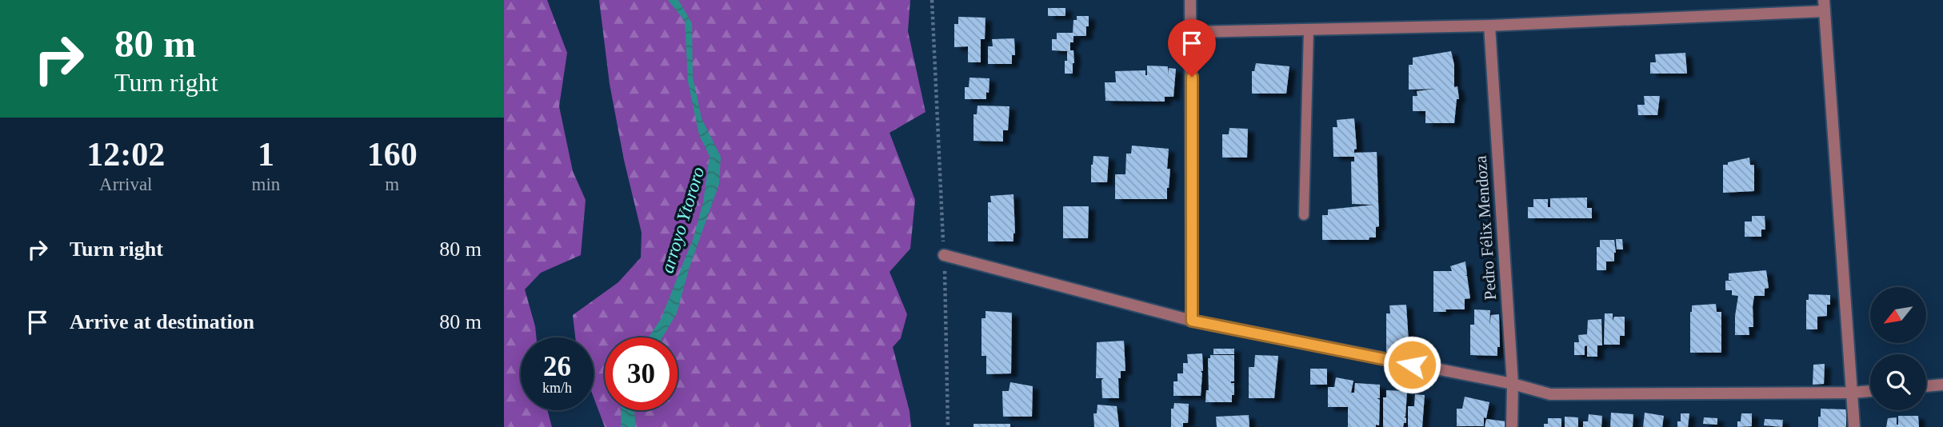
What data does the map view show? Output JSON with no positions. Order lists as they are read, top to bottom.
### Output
{
  "streets": {
    "street": ["Pedro Félix Mendoza"]
  },
  "water": ["arroyo Ytororo"],
  "north": "bottom left",
  "page": {
    "turn": ["80 m", "Turn right"],
    "eta": [
      "12:02",
      "Arrival",
      "1",
      "min",
      "160",
      "m"
    ],
    "list": [
      {
        "name": "Turn right",
        "value": "80 m"
      },
      {
        "name": "Arrive at destination",
        "value": "80 m"
      }
    ],
    "speed": "26 km/h",
    "limit": "30"
  }
}
